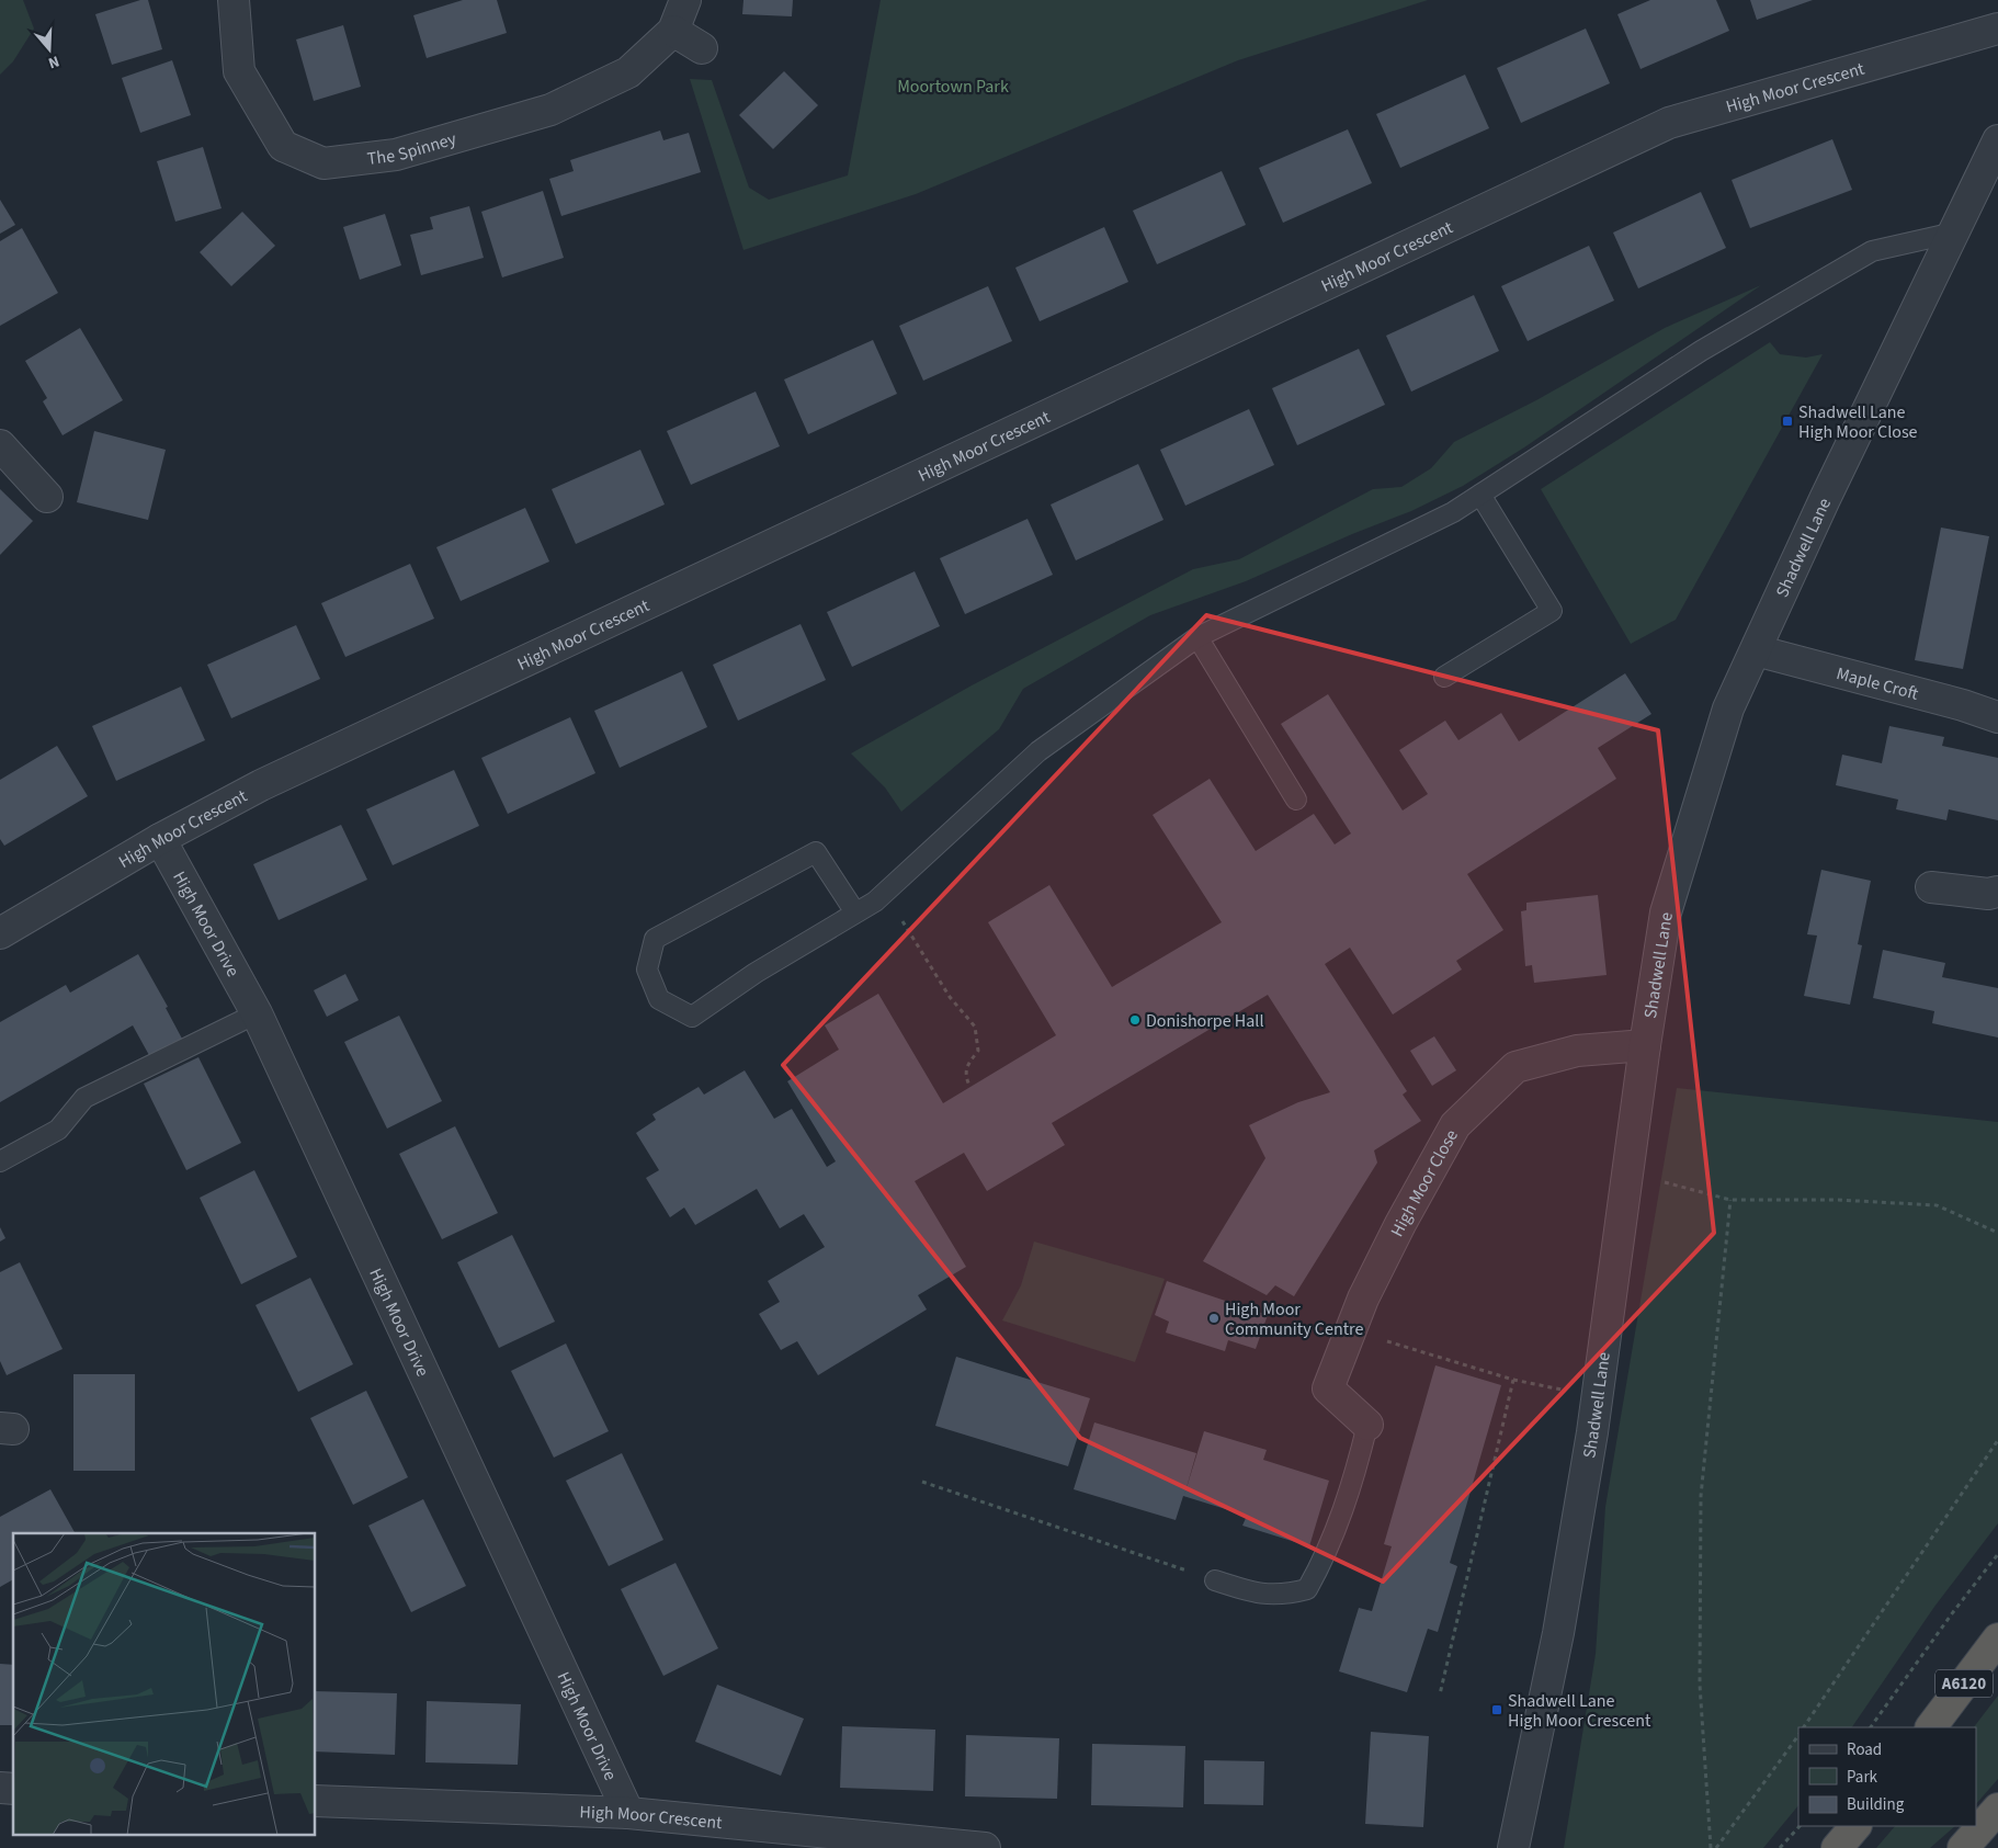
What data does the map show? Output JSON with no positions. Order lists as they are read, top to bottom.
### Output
{
  "streets": {
    "highway": ["A6120"],
    "street": [
      "High Moor Crescent",
      "The Spinney",
      "Shadwell Lane",
      "Maple Croft",
      "High Moor Drive",
      "High Moor Close"
    ]
  },
  "crossings": [
    ["High Moor Crescent", "High Moor Drive"],
    ["Shadwell Lane", "Maple Croft"],
    ["Shadwell Lane", "High Moor Close"]
  ],
  "parks": ["Moortown Park"],
  "places": {
    "transit": ["Shadwell Lane High Moor Close", "Shadwell Lane High Moor Crescent"],
    "other": ["Donishorpe Hall", "High Moor Community Centre"]
  },
  "legend": ["Road", "Park", "Building"],
  "north": "bottom"
}
